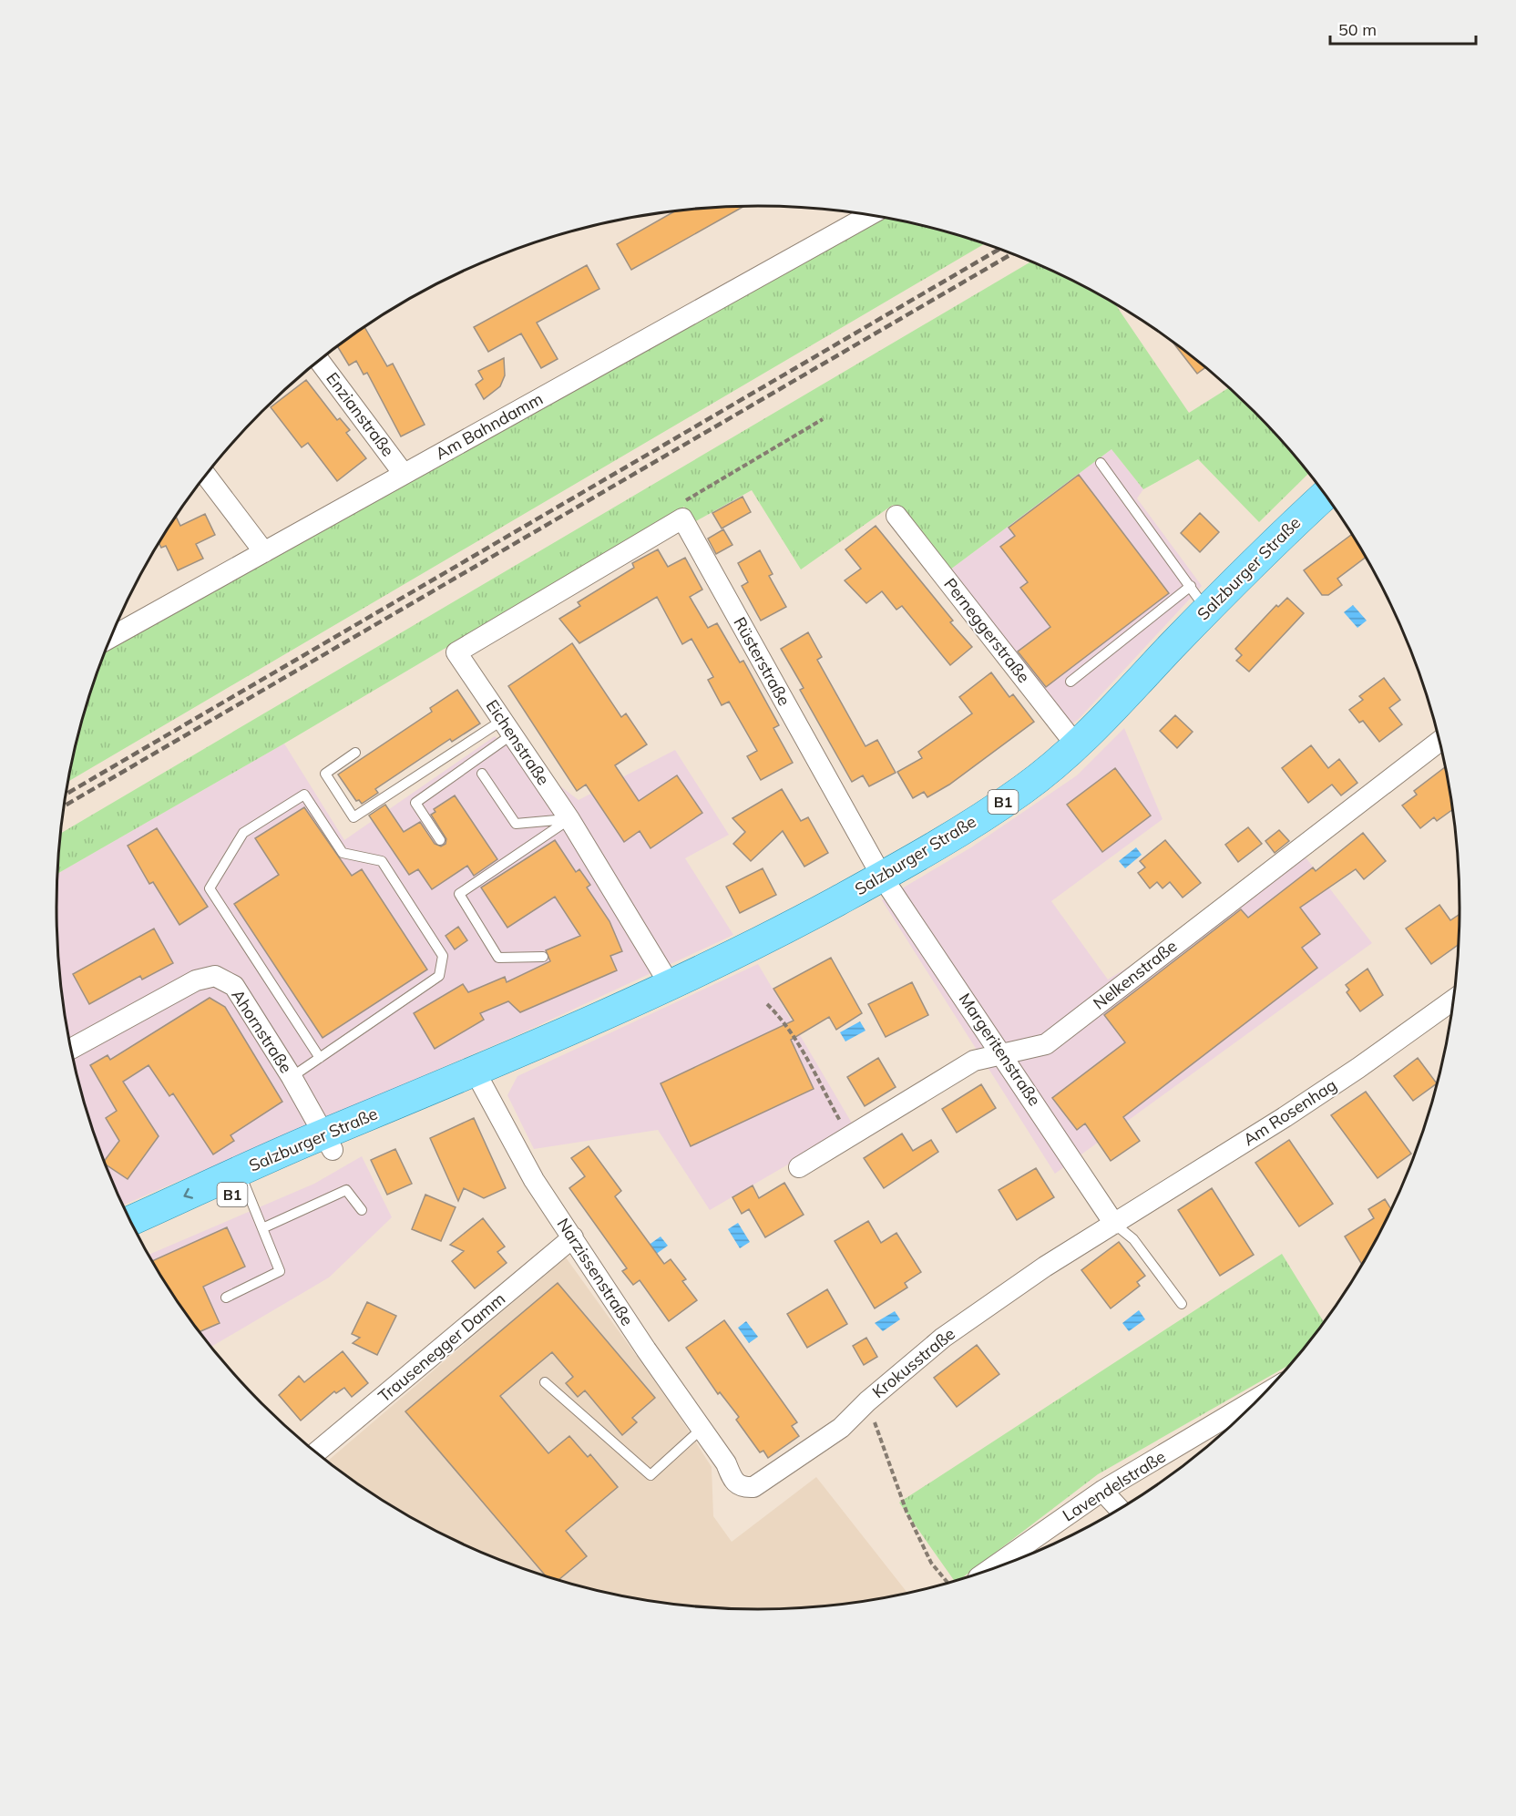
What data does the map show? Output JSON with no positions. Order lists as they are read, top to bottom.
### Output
{
  "streets": {
    "main road": ["Salzburger Straße", "B1"],
    "street": [
      "Enzianstraße",
      "Am Bahndamm",
      "Perneggerstraße",
      "Rüsterstraße",
      "Eichenstraße",
      "Nelkenstraße",
      "Ahornstraße",
      "Margeritenstraße",
      "Am Rosenhag",
      "Narzissenstraße",
      "Trausenegger Damm",
      "Krokusstraße",
      "Lavendelstraße"
    ]
  },
  "crossings": [
    ["Enzianstraße", "Am Bahndamm"],
    ["Salzburger Straße", "Perneggerstraße"],
    ["Salzburger Straße", "Rüsterstraße"],
    ["Salzburger Straße", "Eichenstraße"],
    ["Salzburger Straße", "Ahornstraße"],
    ["Salzburger Straße", "Margeritenstraße"],
    ["Salzburger Straße", "Narzissenstraße"],
    ["Rüsterstraße", "Eichenstraße"],
    ["Rüsterstraße", "Margeritenstraße"],
    ["Nelkenstraße", "Margeritenstraße"],
    ["Margeritenstraße", "Am Rosenhag"],
    ["Margeritenstraße", "Krokusstraße"],
    ["Am Rosenhag", "Krokusstraße"],
    ["Narzissenstraße", "Trausenegger Damm"],
    ["Narzissenstraße", "Krokusstraße"]
  ],
  "scale_bar": "50 m"
}
